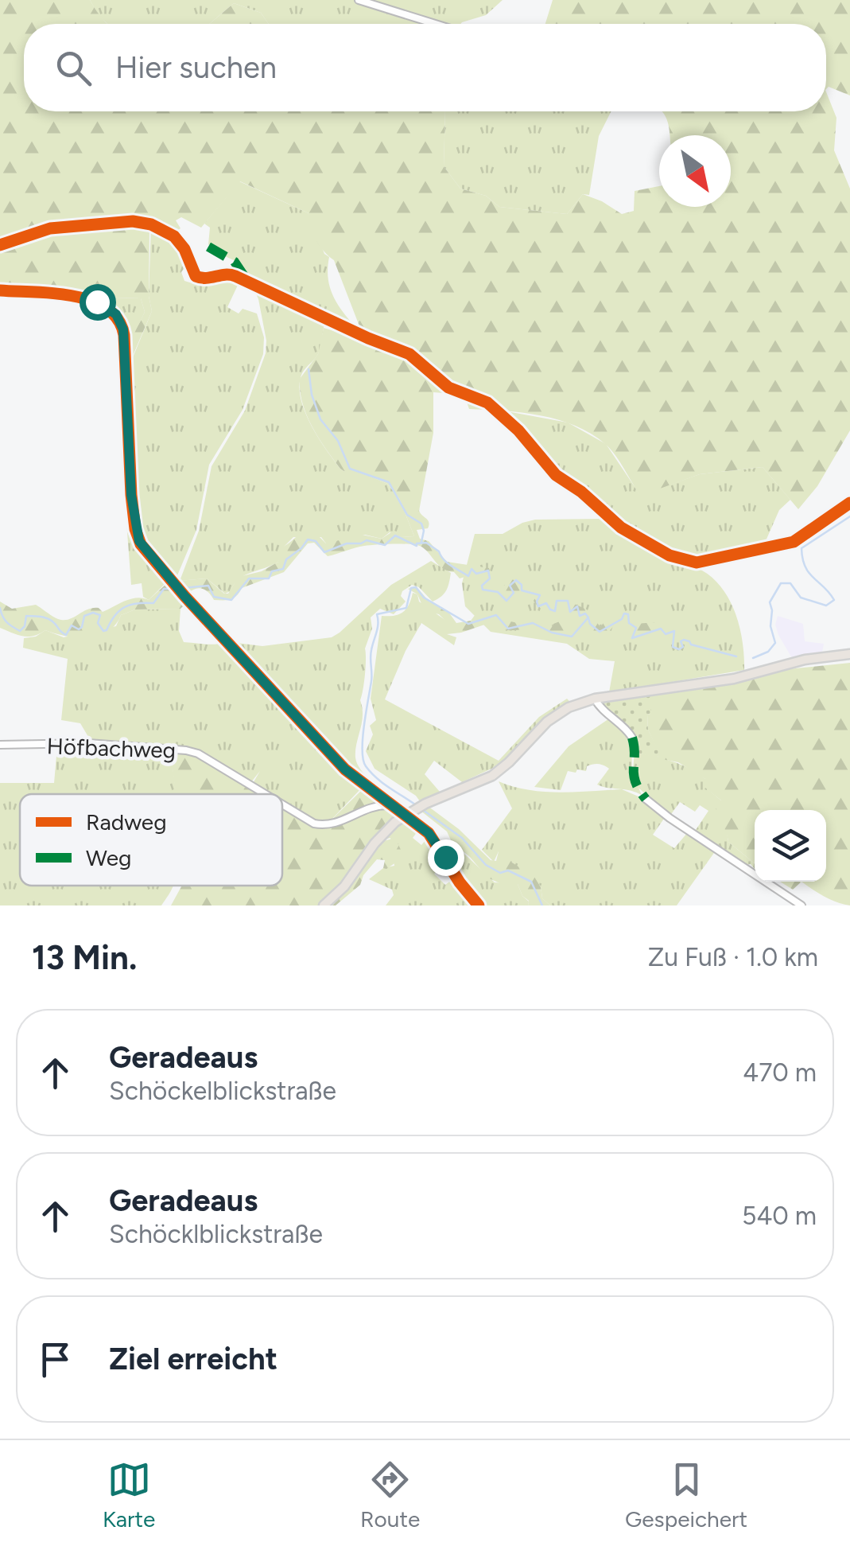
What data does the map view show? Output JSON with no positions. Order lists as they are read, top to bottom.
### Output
{
  "streets": {
    "street": ["Höfbachweg"]
  },
  "legend": ["Radweg", "Weg"],
  "north": "bottom right",
  "page": {
    "search": "Hier suchen",
    "heading": ["13 Min.", "Zu Fuß · 1.0 km"],
    "list": [
      ["Geradeaus", "Schöckelblickstraße", "470 m"],
      ["Geradeaus", "Schöcklblickstraße", "540 m"],
      "Ziel erreicht"
    ],
    "nav": ["Karte", "Route", "Gespeichert"]
  }
}
